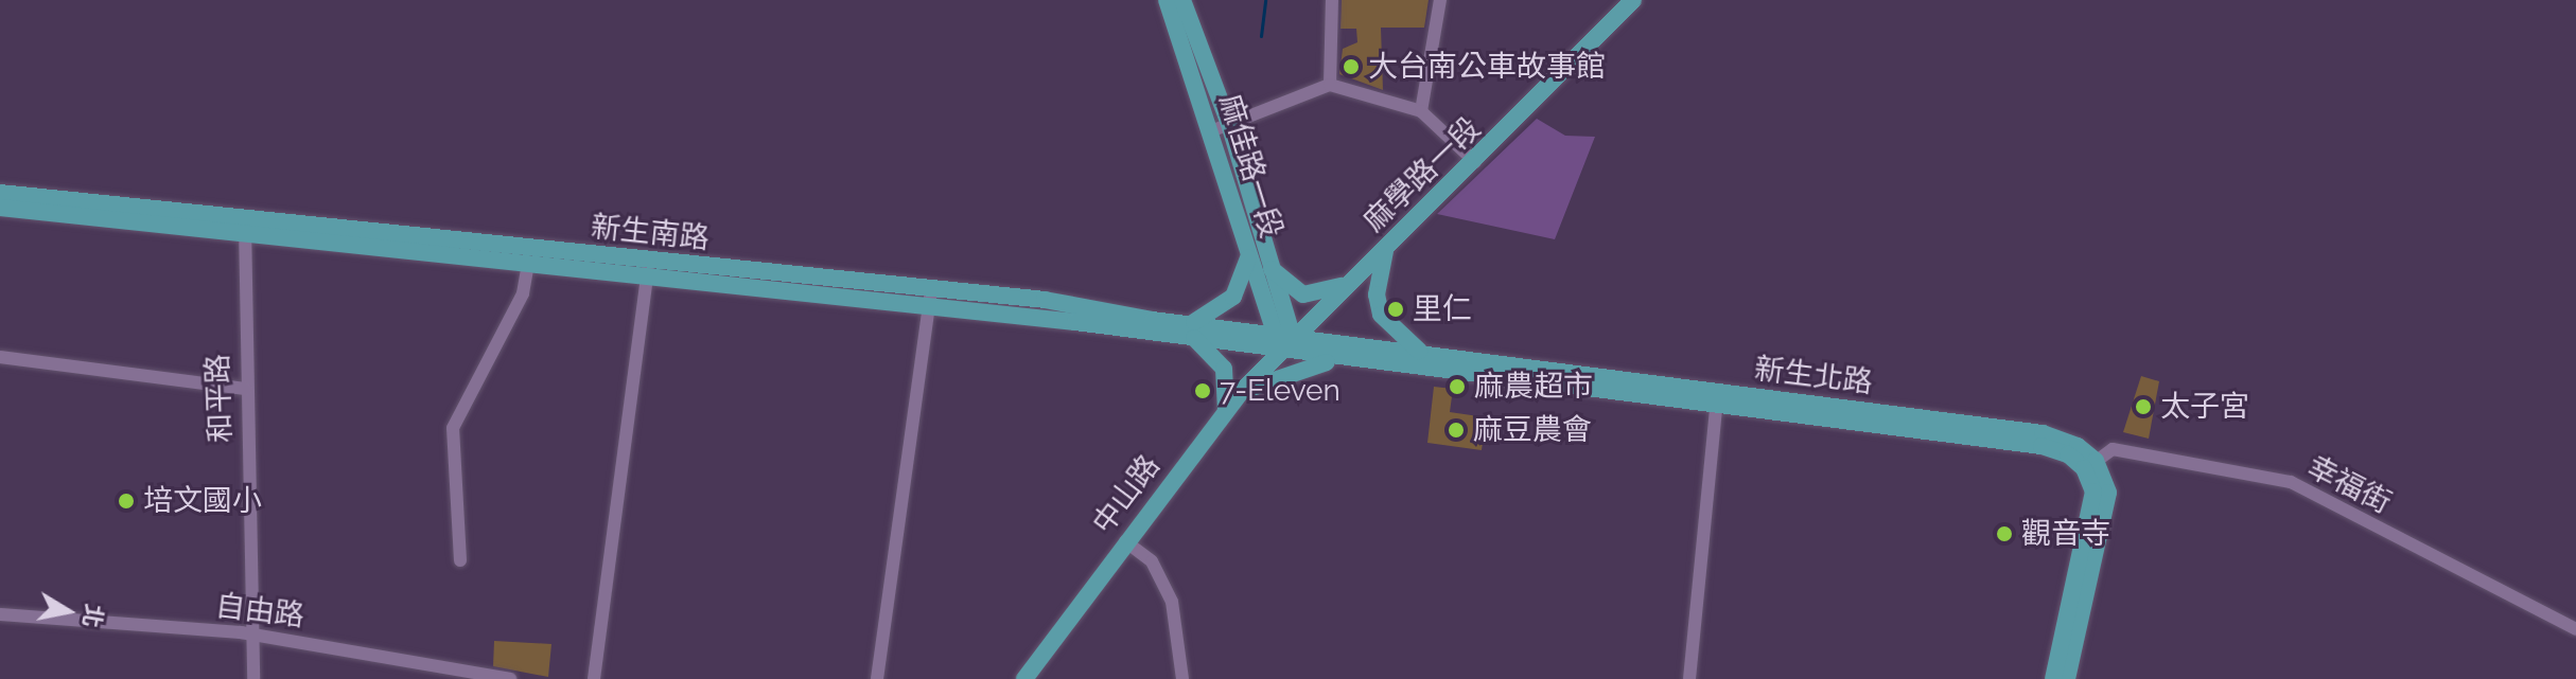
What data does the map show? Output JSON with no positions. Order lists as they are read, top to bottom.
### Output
{
  "streets": {
    "main road": [
      "麻佳路一段",
      "麻學路一段",
      "新生南路",
      "新生北路",
      "中山路"
    ],
    "street": ["和平路", "幸福街", "自由路"]
  },
  "crossings": [
    ["麻佳路一段", "麻學路一段"],
    ["麻佳路一段", "新生南路"],
    ["麻佳路一段", "新生北路"],
    ["麻佳路一段", "中山路"],
    ["麻學路一段", "新生南路"],
    ["麻學路一段", "新生北路"],
    ["麻學路一段", "中山路"],
    ["新生南路", "新生北路"],
    ["新生南路", "和平路"],
    ["新生南路", "中山路"],
    ["新生北路", "幸福街"],
    ["新生北路", "中山路"],
    ["和平路", "自由路"]
  ],
  "places": [
    "大台南公車故事館",
    "里仁",
    "麻農超市",
    "7-Eleven",
    "太子宮",
    "麻豆農會",
    "培文國小",
    "觀音寺"
  ],
  "north": "right"
}
